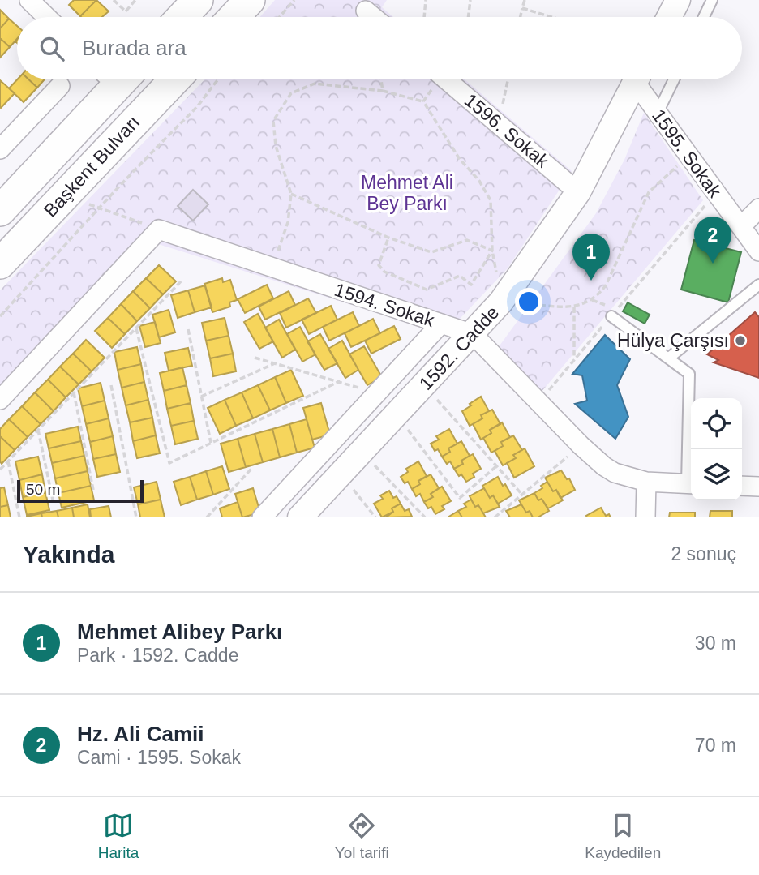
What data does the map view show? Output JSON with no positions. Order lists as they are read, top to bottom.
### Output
{
  "streets": {
    "main road": ["Başkent Bulvarı"],
    "street": [
      "1596. Sokak",
      "1595. Sokak",
      "1594. Sokak",
      "1592. Cadde"
    ]
  },
  "crossings": [
    ["1596. Sokak", "1592. Cadde"],
    ["1594. Sokak", "1592. Cadde"]
  ],
  "parks": ["Mehmet Ali Bey Parkı"],
  "places": ["Hülya Çarşısı"],
  "scale_bar": "50 m",
  "page": {
    "search": "Burada ara",
    "pins": ["2", "1"],
    "scale": "50 m",
    "heading": ["Yakında", "2 sonuç"],
    "list": [
      {
        "mark": "1",
        "name": "Mehmet Alibey Parkı",
        "note": "Park · 1592. Cadde",
        "value": "30 m"
      },
      {
        "mark": "2",
        "name": "Hz. Ali Camii",
        "note": "Cami · 1595. Sokak",
        "value": "70 m"
      }
    ],
    "nav": ["Harita", "Yol tarifi", "Kaydedilen"]
  }
}
